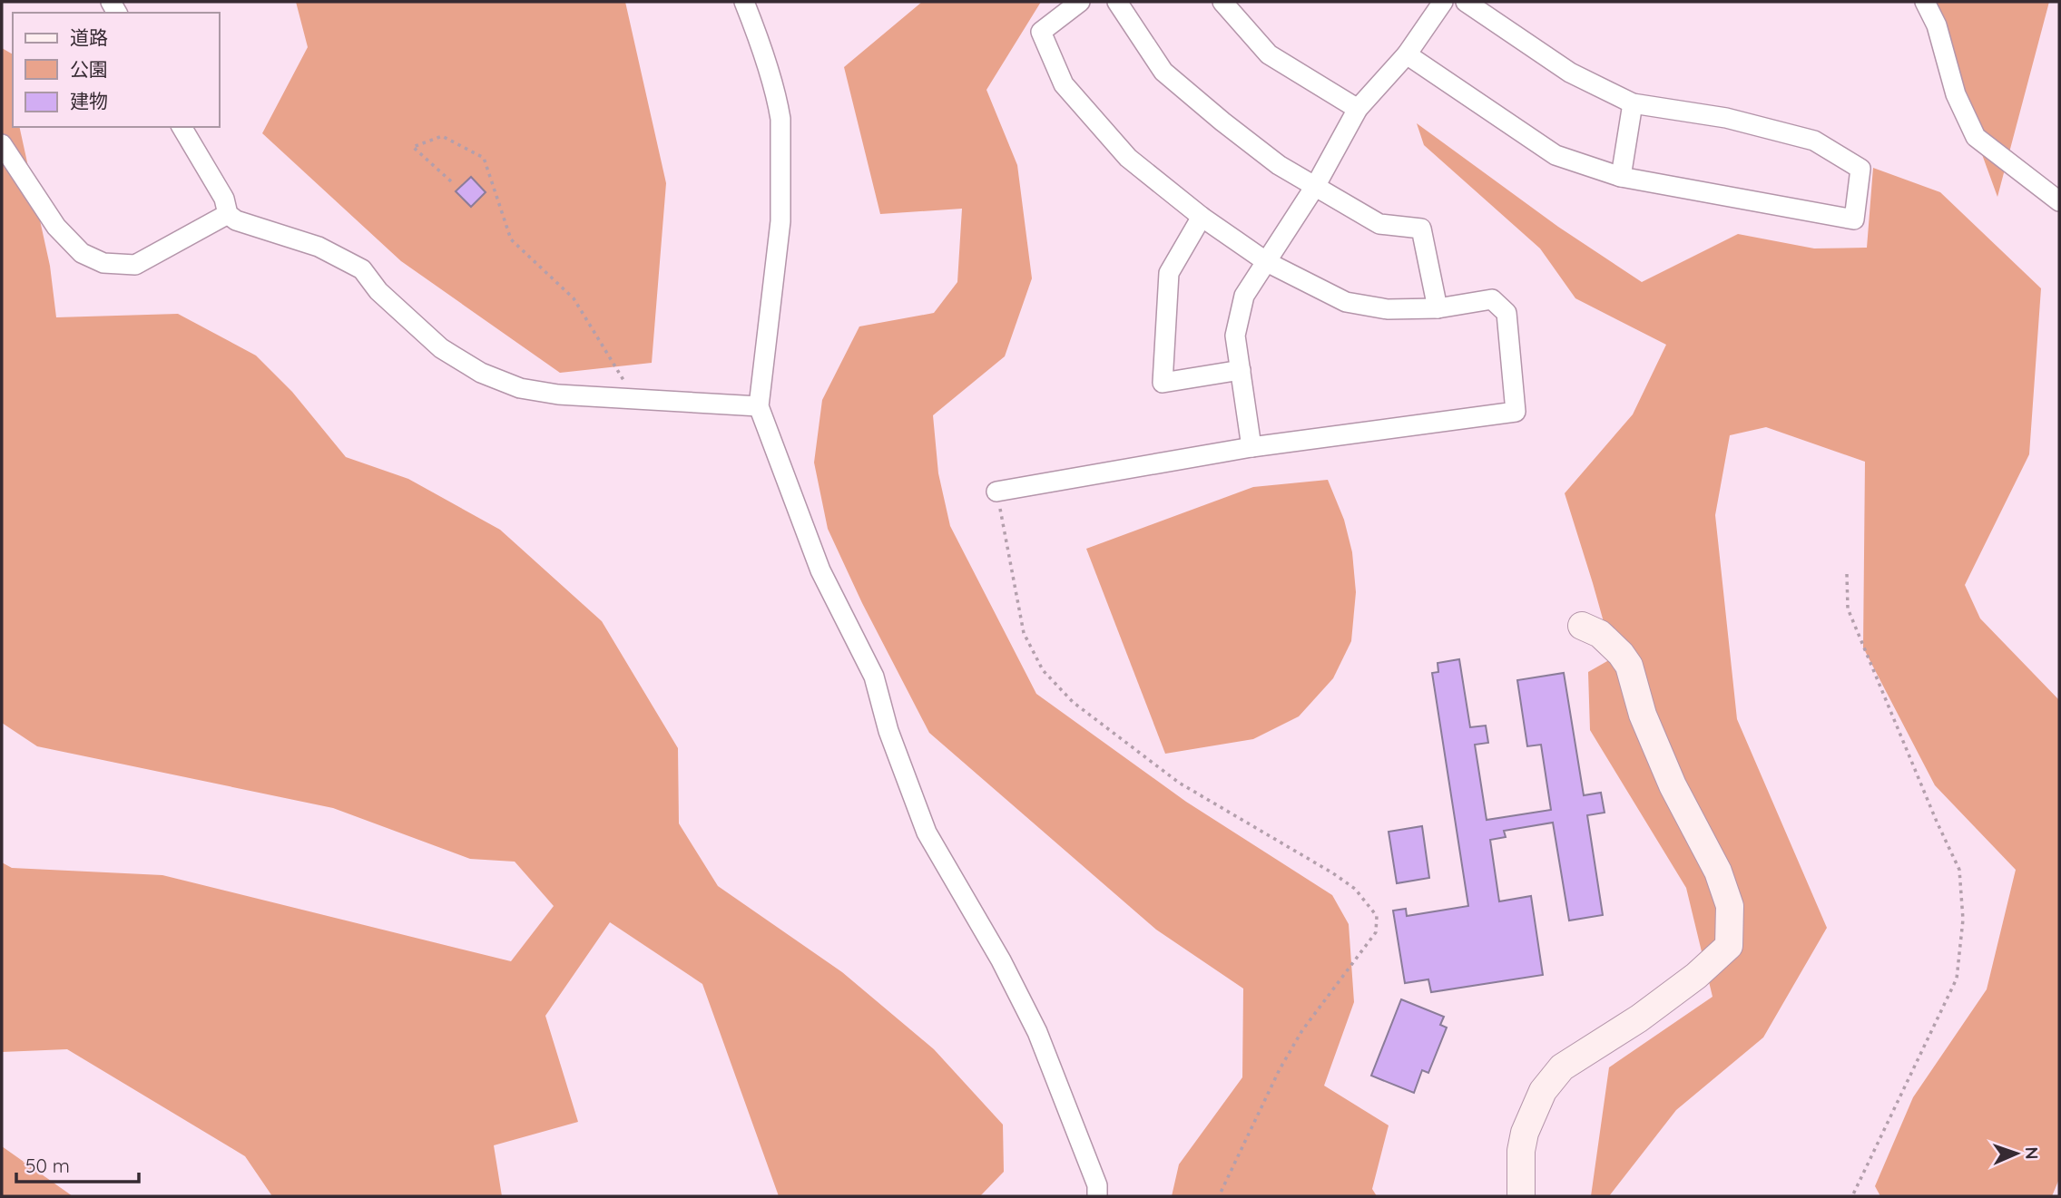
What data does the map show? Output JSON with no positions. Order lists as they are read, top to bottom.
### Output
{
  "legend": ["道路", "公園", "建物"],
  "scale_bar": "50 m",
  "north": "right"
}
